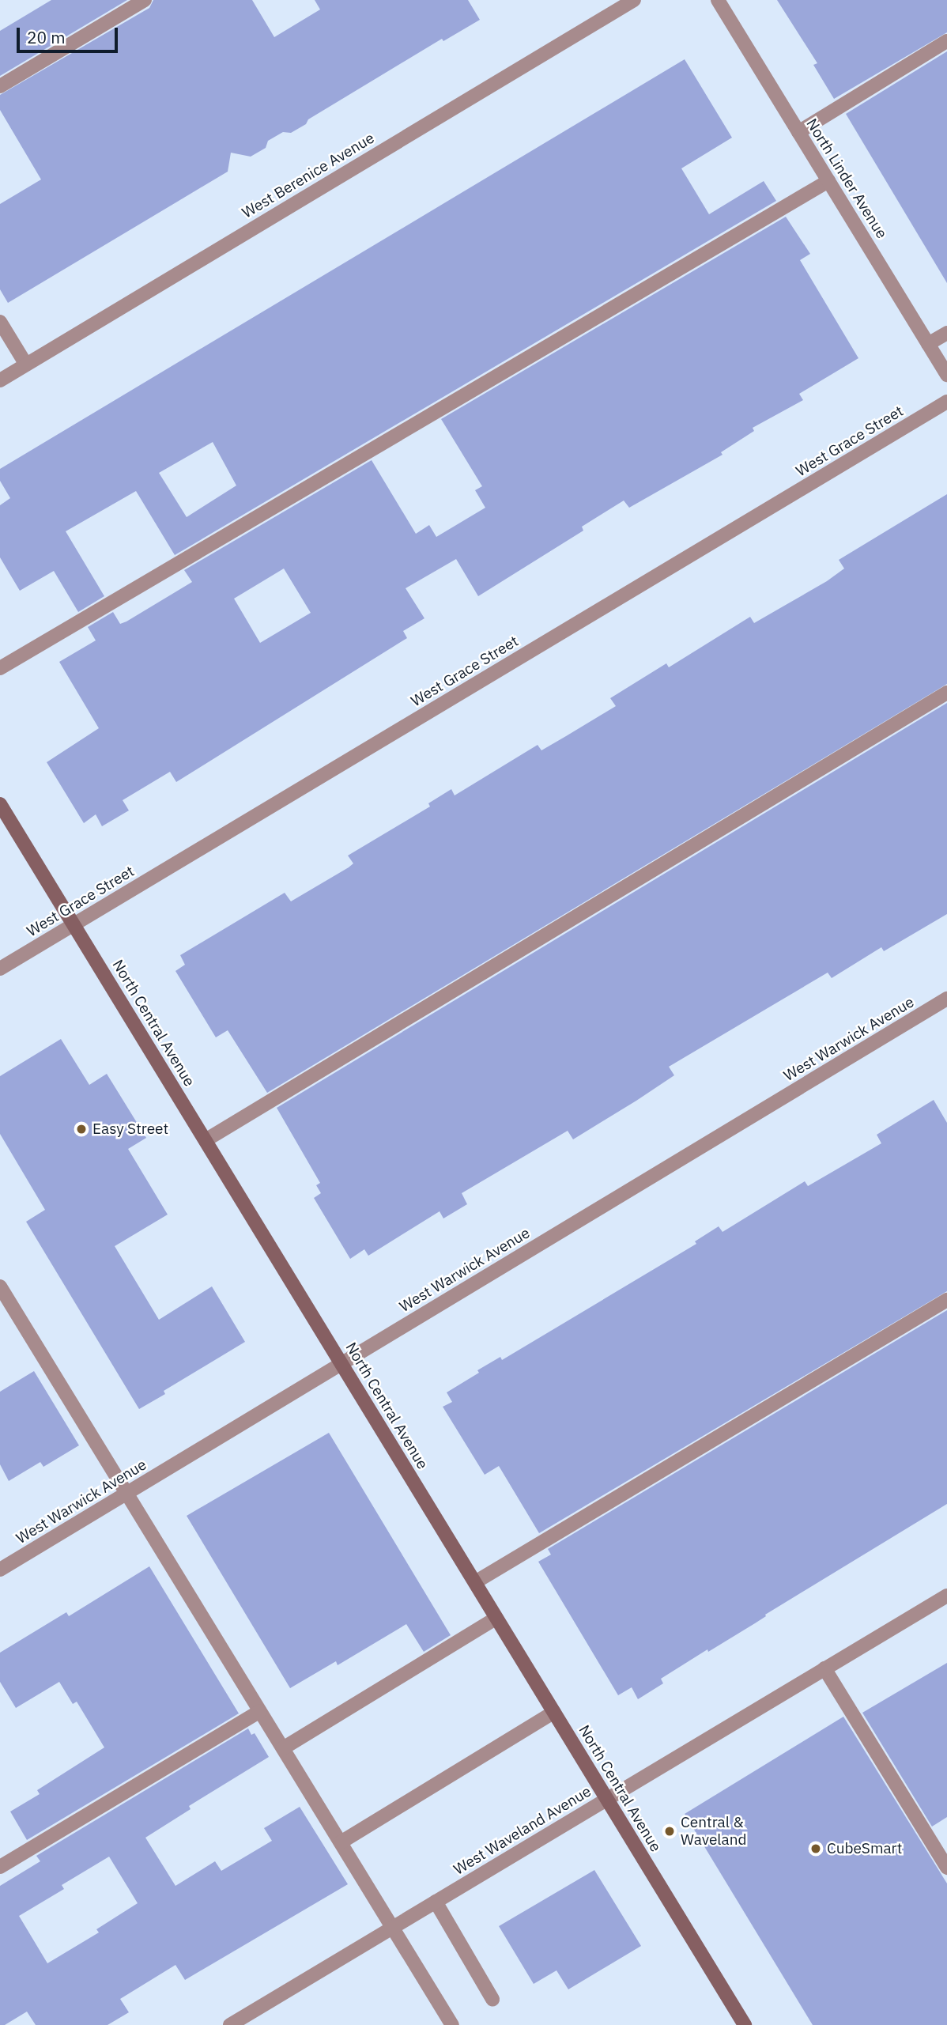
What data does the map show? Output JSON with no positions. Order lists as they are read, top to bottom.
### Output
{
  "streets": {
    "main road": ["North Central Avenue"],
    "street": [
      "West Berenice Avenue",
      "North Linder Avenue",
      "West Grace Street",
      "West Warwick Avenue",
      "West Waveland Avenue"
    ]
  },
  "crossings": [
    ["West Grace Street", "North Central Avenue"],
    ["North Central Avenue", "West Warwick Avenue"],
    ["North Central Avenue", "West Waveland Avenue"]
  ],
  "places": ["Easy Street", "Central & Waveland", "CubeSmart"],
  "scale_bar": "20 m"
}
